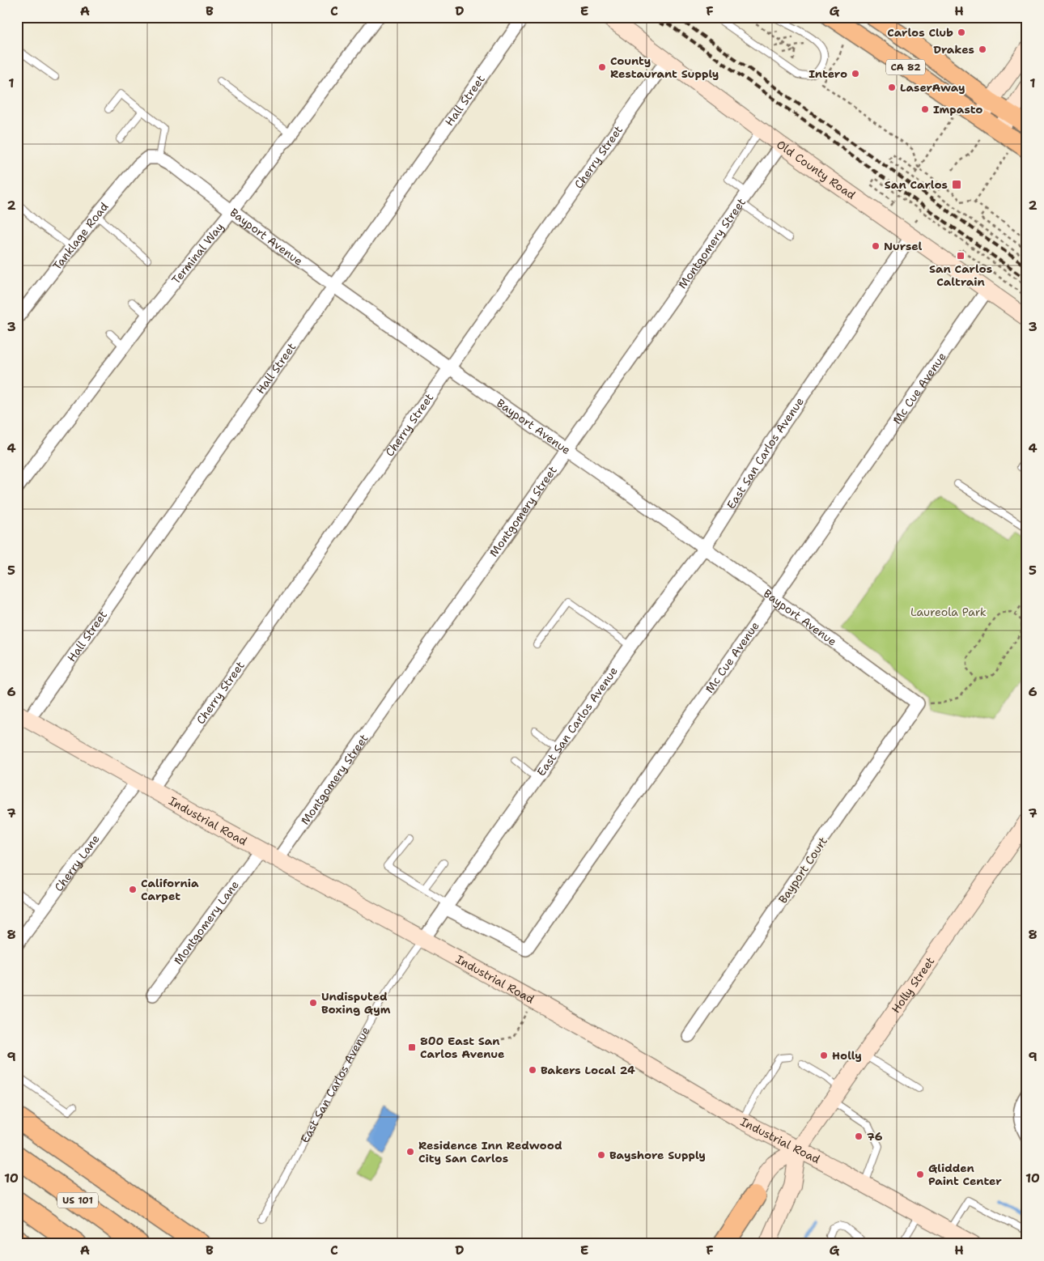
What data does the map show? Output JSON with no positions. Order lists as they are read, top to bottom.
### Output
{
  "streets": {
    "highway": ["US 101"],
    "main road": [
      "CA 82",
      "Old County Road",
      "Industrial Road",
      "Holly Street"
    ],
    "street": [
      "Hall Street",
      "Cherry Street",
      "Tanklage Road",
      "Bayport Avenue",
      "Montgomery Street",
      "Terminal Way",
      "Mc Cue Avenue",
      "East San Carlos Avenue",
      "Cherry Lane",
      "Bayport Court",
      "Montgomery Lane"
    ]
  },
  "crossings": [
    ["Hall Street", "Bayport Avenue"],
    ["Hall Street", "Industrial Road"],
    ["Cherry Street", "Old County Road"],
    ["Cherry Street", "Bayport Avenue"],
    ["Cherry Street", "Industrial Road"],
    ["Old County Road", "Montgomery Street"],
    ["Old County Road", "Mc Cue Avenue"],
    ["Old County Road", "East San Carlos Avenue"],
    ["Tanklage Road", "Bayport Avenue"],
    ["Bayport Avenue", "Montgomery Street"],
    ["Bayport Avenue", "Terminal Way"],
    ["Bayport Avenue", "Mc Cue Avenue"],
    ["Bayport Avenue", "East San Carlos Avenue"],
    ["Bayport Avenue", "Bayport Court"],
    ["Montgomery Street", "Industrial Road"],
    ["Mc Cue Avenue", "East San Carlos Avenue"],
    ["East San Carlos Avenue", "Industrial Road"],
    ["Industrial Road", "Cherry Lane"],
    ["Industrial Road", "Montgomery Lane"],
    ["Industrial Road", "Holly Street"]
  ],
  "parks": ["Laureola Park"],
  "places": {
    "other": [
      "Carlos Club",
      "Drakes",
      "County Restaurant Supply",
      "Intero",
      "LaserAway",
      "Impasto",
      "Nursel",
      "California Carpet",
      "Undisputed Boxing Gym",
      "Holly",
      "Bakers Local 24",
      "76",
      "Residence Inn Redwood City San Carlos",
      "Bayshore Supply",
      "Glidden Paint Center"
    ],
    "transit": ["San Carlos", "San Carlos Caltrain", "800 East San Carlos Avenue"]
  },
  "grid": {
    "columns": [
      "A",
      "B",
      "C",
      "D",
      "E",
      "F",
      "G",
      "H"
    ],
    "rows": [
      "1",
      "2",
      "3",
      "4",
      "5",
      "6",
      "7",
      "8",
      "9",
      "10"
    ]
  }
}
